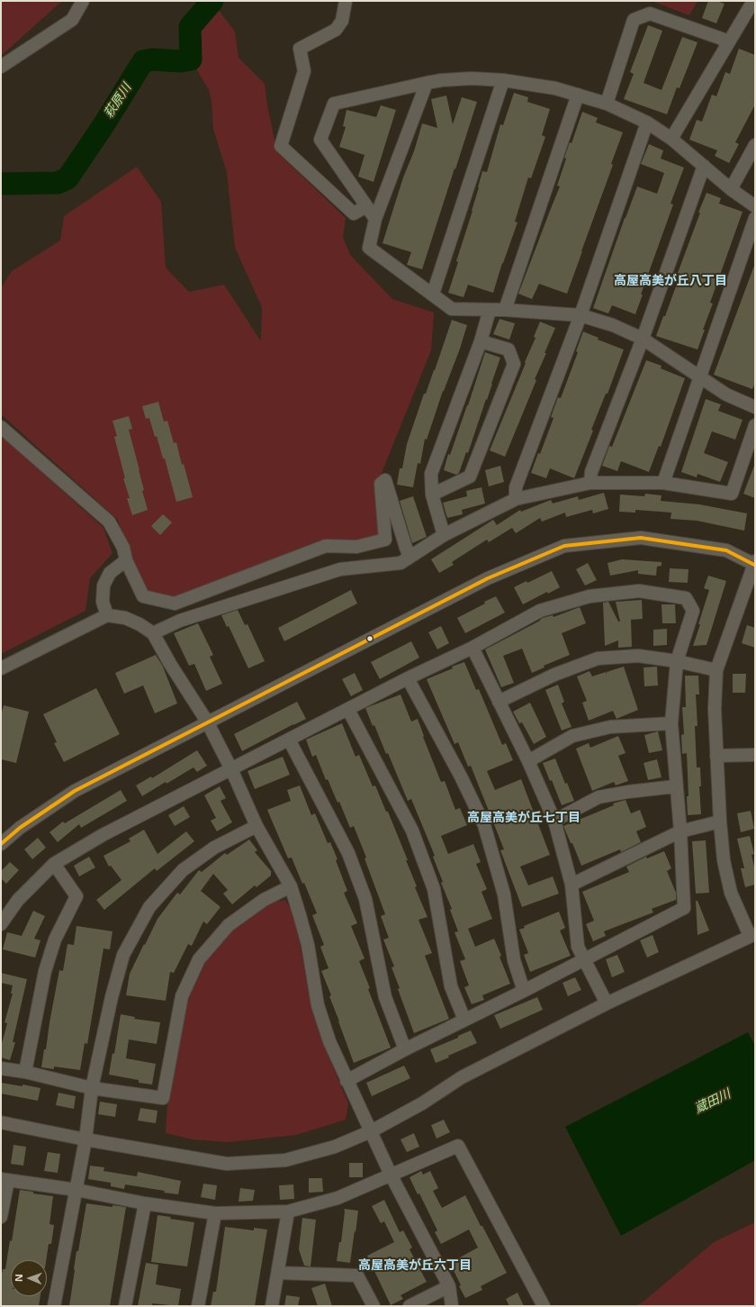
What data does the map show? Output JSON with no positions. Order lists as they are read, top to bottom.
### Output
{
  "districts": ["高屋高美が丘八丁目", "高屋高美が丘七丁目", "高屋高美が丘六丁目"],
  "water": ["萩原川", "蔵田川"],
  "north": "left"
}
